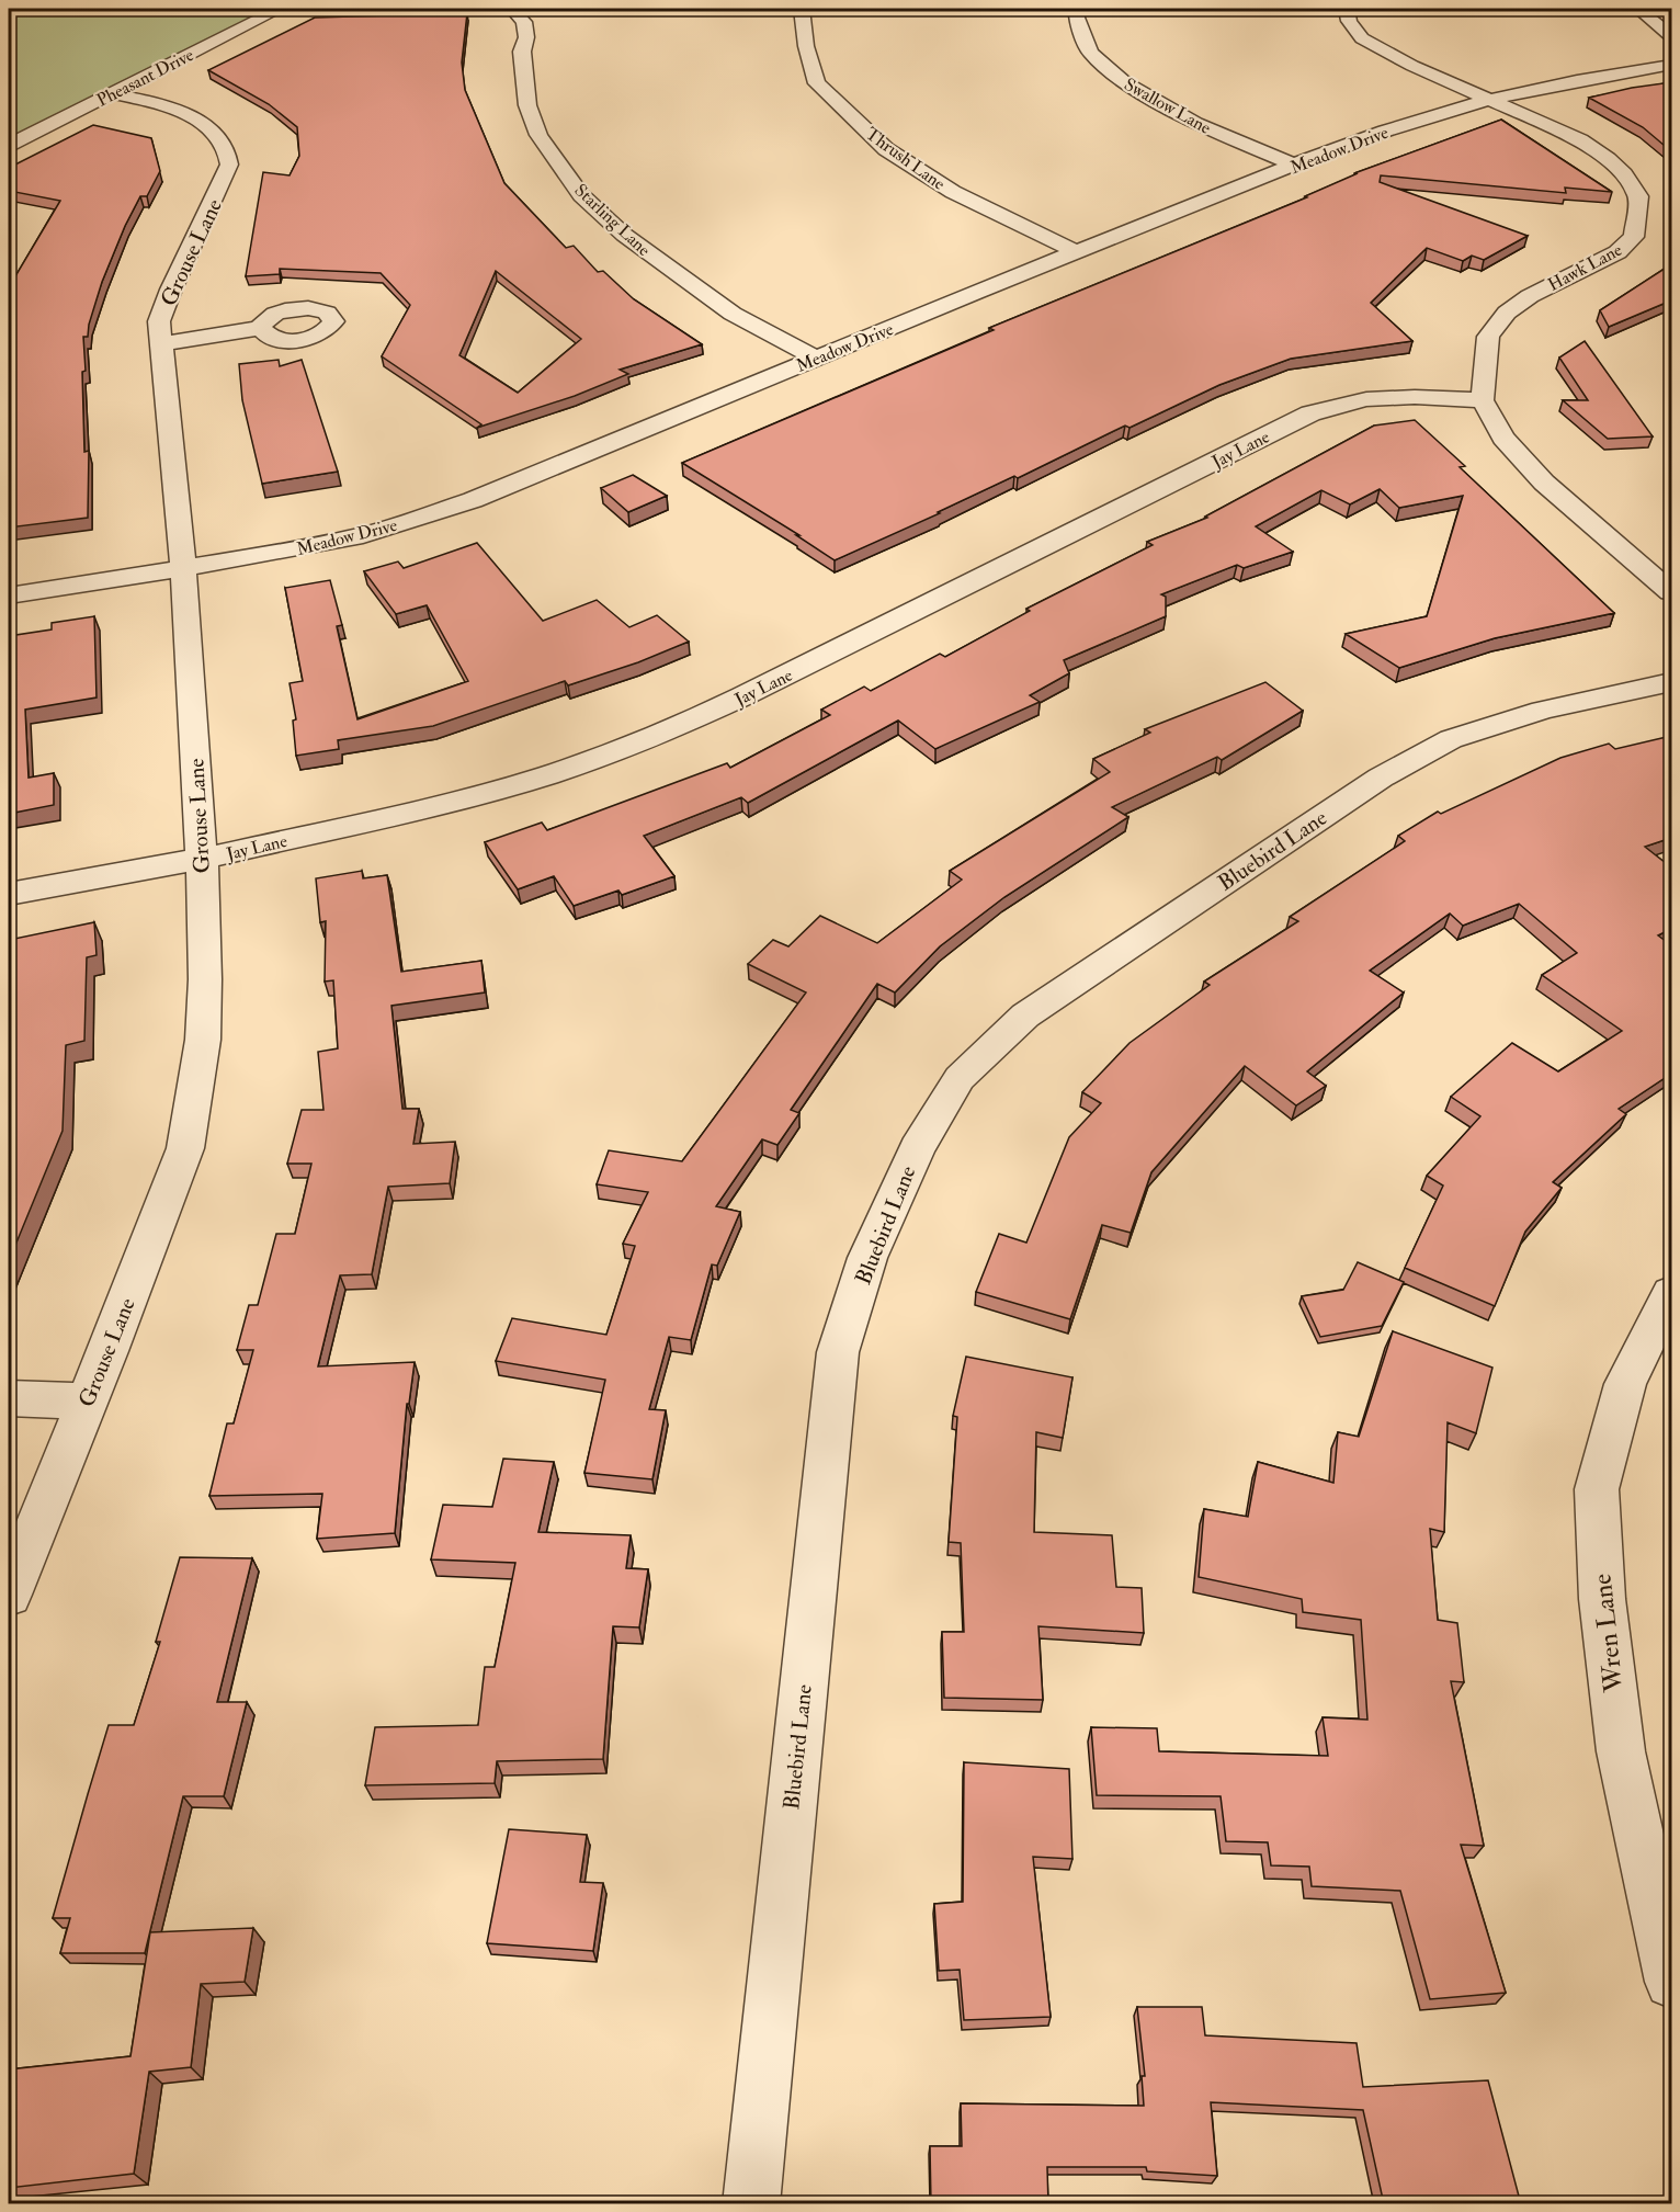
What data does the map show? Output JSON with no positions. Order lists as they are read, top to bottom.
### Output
{
  "streets": {
    "street": [
      "Pheasant Drive",
      "Swallow Lane",
      "Meadow Drive",
      "Thrush Lane",
      "Starling Lane",
      "Grouse Lane",
      "Hawk Lane",
      "Jay Lane",
      "Bluebird Lane",
      "Wren Lane"
    ]
  },
  "crossings": [
    ["Pheasant Drive", "Grouse Lane"],
    ["Swallow Lane", "Meadow Drive"],
    ["Meadow Drive", "Thrush Lane"],
    ["Meadow Drive", "Starling Lane"],
    ["Meadow Drive", "Grouse Lane"],
    ["Meadow Drive", "Hawk Lane"],
    ["Grouse Lane", "Jay Lane"],
    ["Hawk Lane", "Jay Lane"]
  ]
}
